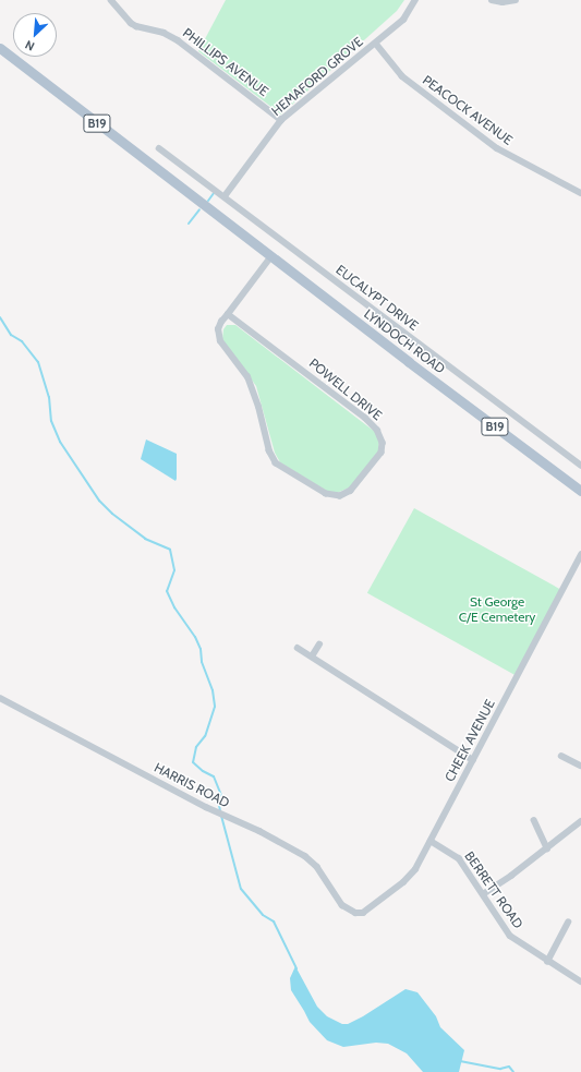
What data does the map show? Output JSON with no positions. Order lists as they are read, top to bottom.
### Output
{
  "streets": {
    "main road": ["B19", "LYNDOCH ROAD"],
    "street": [
      "PHILLIPS AVENUE",
      "HEMAFORD GROVE",
      "PEACOCK AVENUE",
      "EUCALYPT DRIVE",
      "POWELL DRIVE",
      "CHEEK AVENUE",
      "HARRIS ROAD",
      "BERRETT ROAD"
    ]
  },
  "crossings": [
    ["PHILLIPS AVENUE", "HEMAFORD GROVE"],
    ["HEMAFORD GROVE", "PEACOCK AVENUE"],
    ["HEMAFORD GROVE", "EUCALYPT DRIVE"],
    ["LYNDOCH ROAD", "POWELL DRIVE"],
    ["CHEEK AVENUE", "HARRIS ROAD"],
    ["CHEEK AVENUE", "BERRETT ROAD"]
  ],
  "parks": ["St George C/E Cemetery"],
  "north": "bottom left"
}
